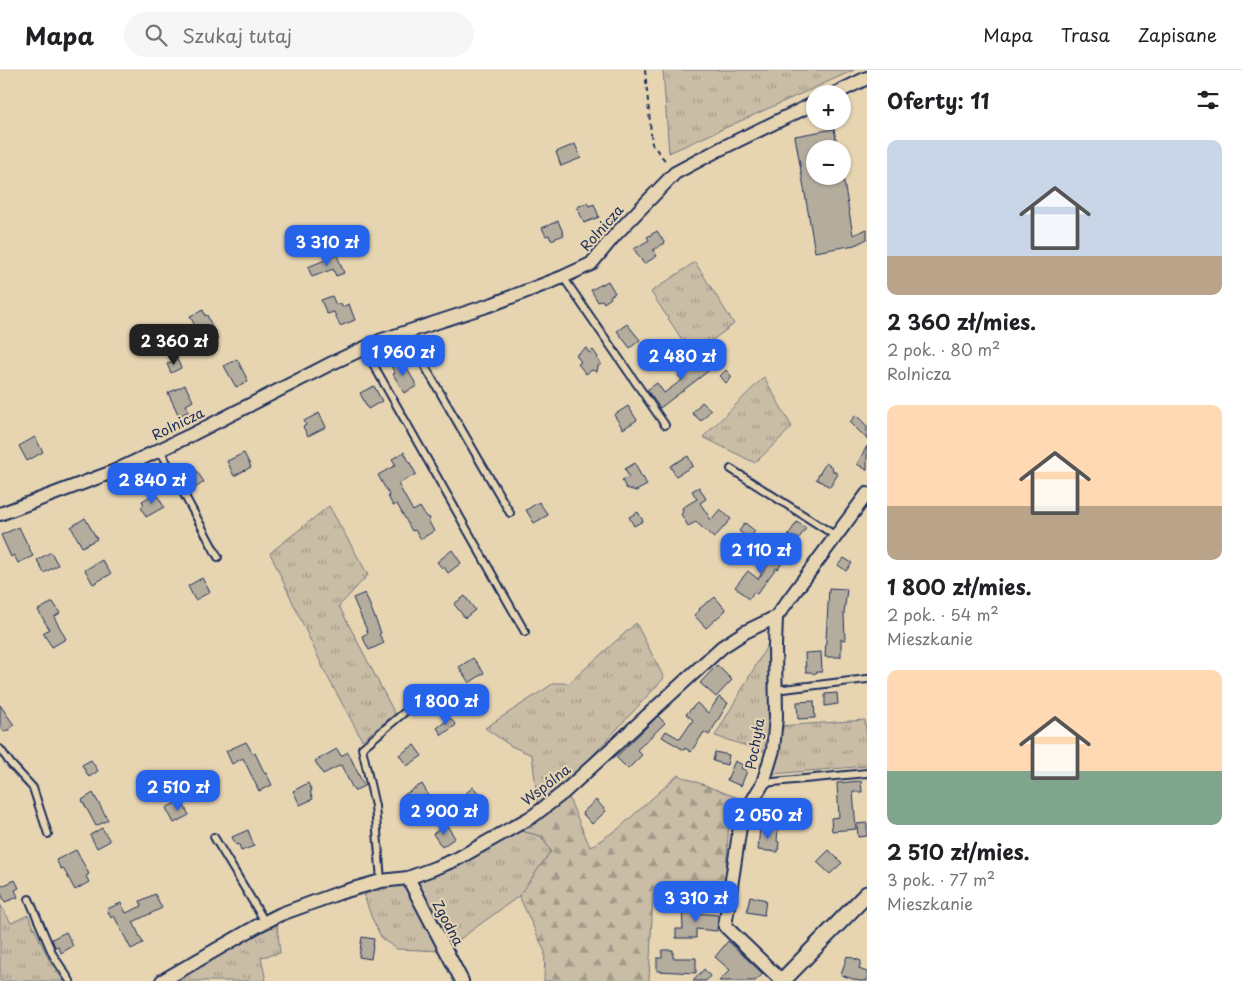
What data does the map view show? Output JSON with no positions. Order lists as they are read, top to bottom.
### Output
{
  "streets": {
    "street": [
      "Rolnicza",
      "Pochyła",
      "Wspólna",
      "Zgodna"
    ]
  },
  "crossings": [
    ["Pochyła", "Wspólna"],
    ["Wspólna", "Zgodna"]
  ],
  "page": {
    "header": "Mapa",
    "search": "Szukaj tutaj",
    "nav": ["Mapa", "Trasa", "Zapisane"],
    "heading": "Oferty: 11",
    "map_buttons": ["+", "−"],
    "list": [
      {
        "name": "2 360 zł/mies.",
        "note": "2 pok. · 80 m² · Rolnicza"
      },
      {
        "name": "1 800 zł/mies.",
        "note": "2 pok. · 54 m² · Mieszkanie"
      },
      {
        "name": "2 510 zł/mies.",
        "note": "3 pok. · 77 m² · Mieszkanie"
      }
    ],
    "price": [
      "3 310 zł",
      "2 360 zł",
      "1 960 zł",
      "2 480 zł",
      "2 840 zł",
      "2 110 zł",
      "1 800 zł",
      "2 510 zł",
      "2 900 zł",
      "2 050 zł",
      "3 310 zł"
    ]
  }
}
